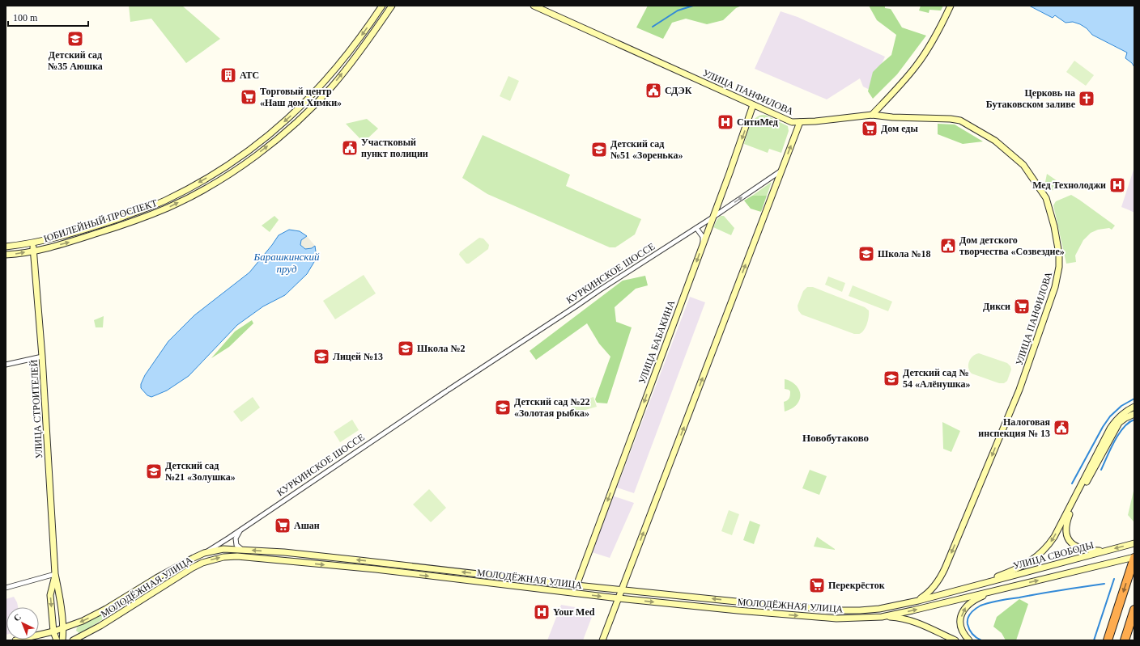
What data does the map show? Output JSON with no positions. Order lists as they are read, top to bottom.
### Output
{
  "streets": {
    "main road": [
      "УЛИЦА ПАНФИЛОВА",
      "ЮБИЛЕЙНЫЙ ПРОСПЕКТ",
      "УЛИЦА БАБАКИНА",
      "УЛИЦА СТРОИТЕЛЕЙ",
      "УЛИЦА СВОБОДЫ",
      "МОЛОДЁЖНАЯ УЛИЦА"
    ],
    "street": ["КУРКИНСКОЕ ШОССЕ"]
  },
  "crossings": [
    ["УЛИЦА ПАНФИЛОВА", "УЛИЦА БАБАКИНА"],
    ["УЛИЦА ПАНФИЛОВА", "МОЛОДЁЖНАЯ УЛИЦА"],
    ["ЮБИЛЕЙНЫЙ ПРОСПЕКТ", "УЛИЦА СТРОИТЕЛЕЙ"],
    ["КУРКИНСКОЕ ШОССЕ", "УЛИЦА БАБАКИНА"],
    ["КУРКИНСКОЕ ШОССЕ", "МОЛОДЁЖНАЯ УЛИЦА"],
    ["УЛИЦА БАБАКИНА", "МОЛОДЁЖНАЯ УЛИЦА"],
    ["УЛИЦА СТРОИТЕЛЕЙ", "МОЛОДЁЖНАЯ УЛИЦА"],
    ["УЛИЦА СВОБОДЫ", "МОЛОДЁЖНАЯ УЛИЦА"]
  ],
  "districts": ["Новобутаково"],
  "water": ["Барашкинский пруд"],
  "places": {
    "school or university": [
      "Детский сад №35 Аюшка",
      "Детский сад №51 «Зоренька»",
      "Школа №18",
      "Школа №2",
      "Лицей №13",
      "Детский сад № 54 «Алёнушка»",
      "Детский сад №22 «Золотая рыбка»",
      "Детский сад №21 «Золушка»"
    ],
    "building": ["АТС"],
    "public building": [
      "СДЭК",
      "Участковый пункт полиции",
      "Дом детского творчества «Созвездие»",
      "Налоговая инспекция № 13"
    ],
    "supermarket": [
      "Торговый центр «Наш дом Химки»",
      "Дом еды",
      "Дикси",
      "Ашан",
      "Перекрёсток"
    ],
    "church": ["Церковь на Бутаковском заливе"],
    "hospital": ["СитиМед", "Мед Технолоджи", "Your Med"]
  },
  "scale_bar": "100 m",
  "north": "top left"
}
